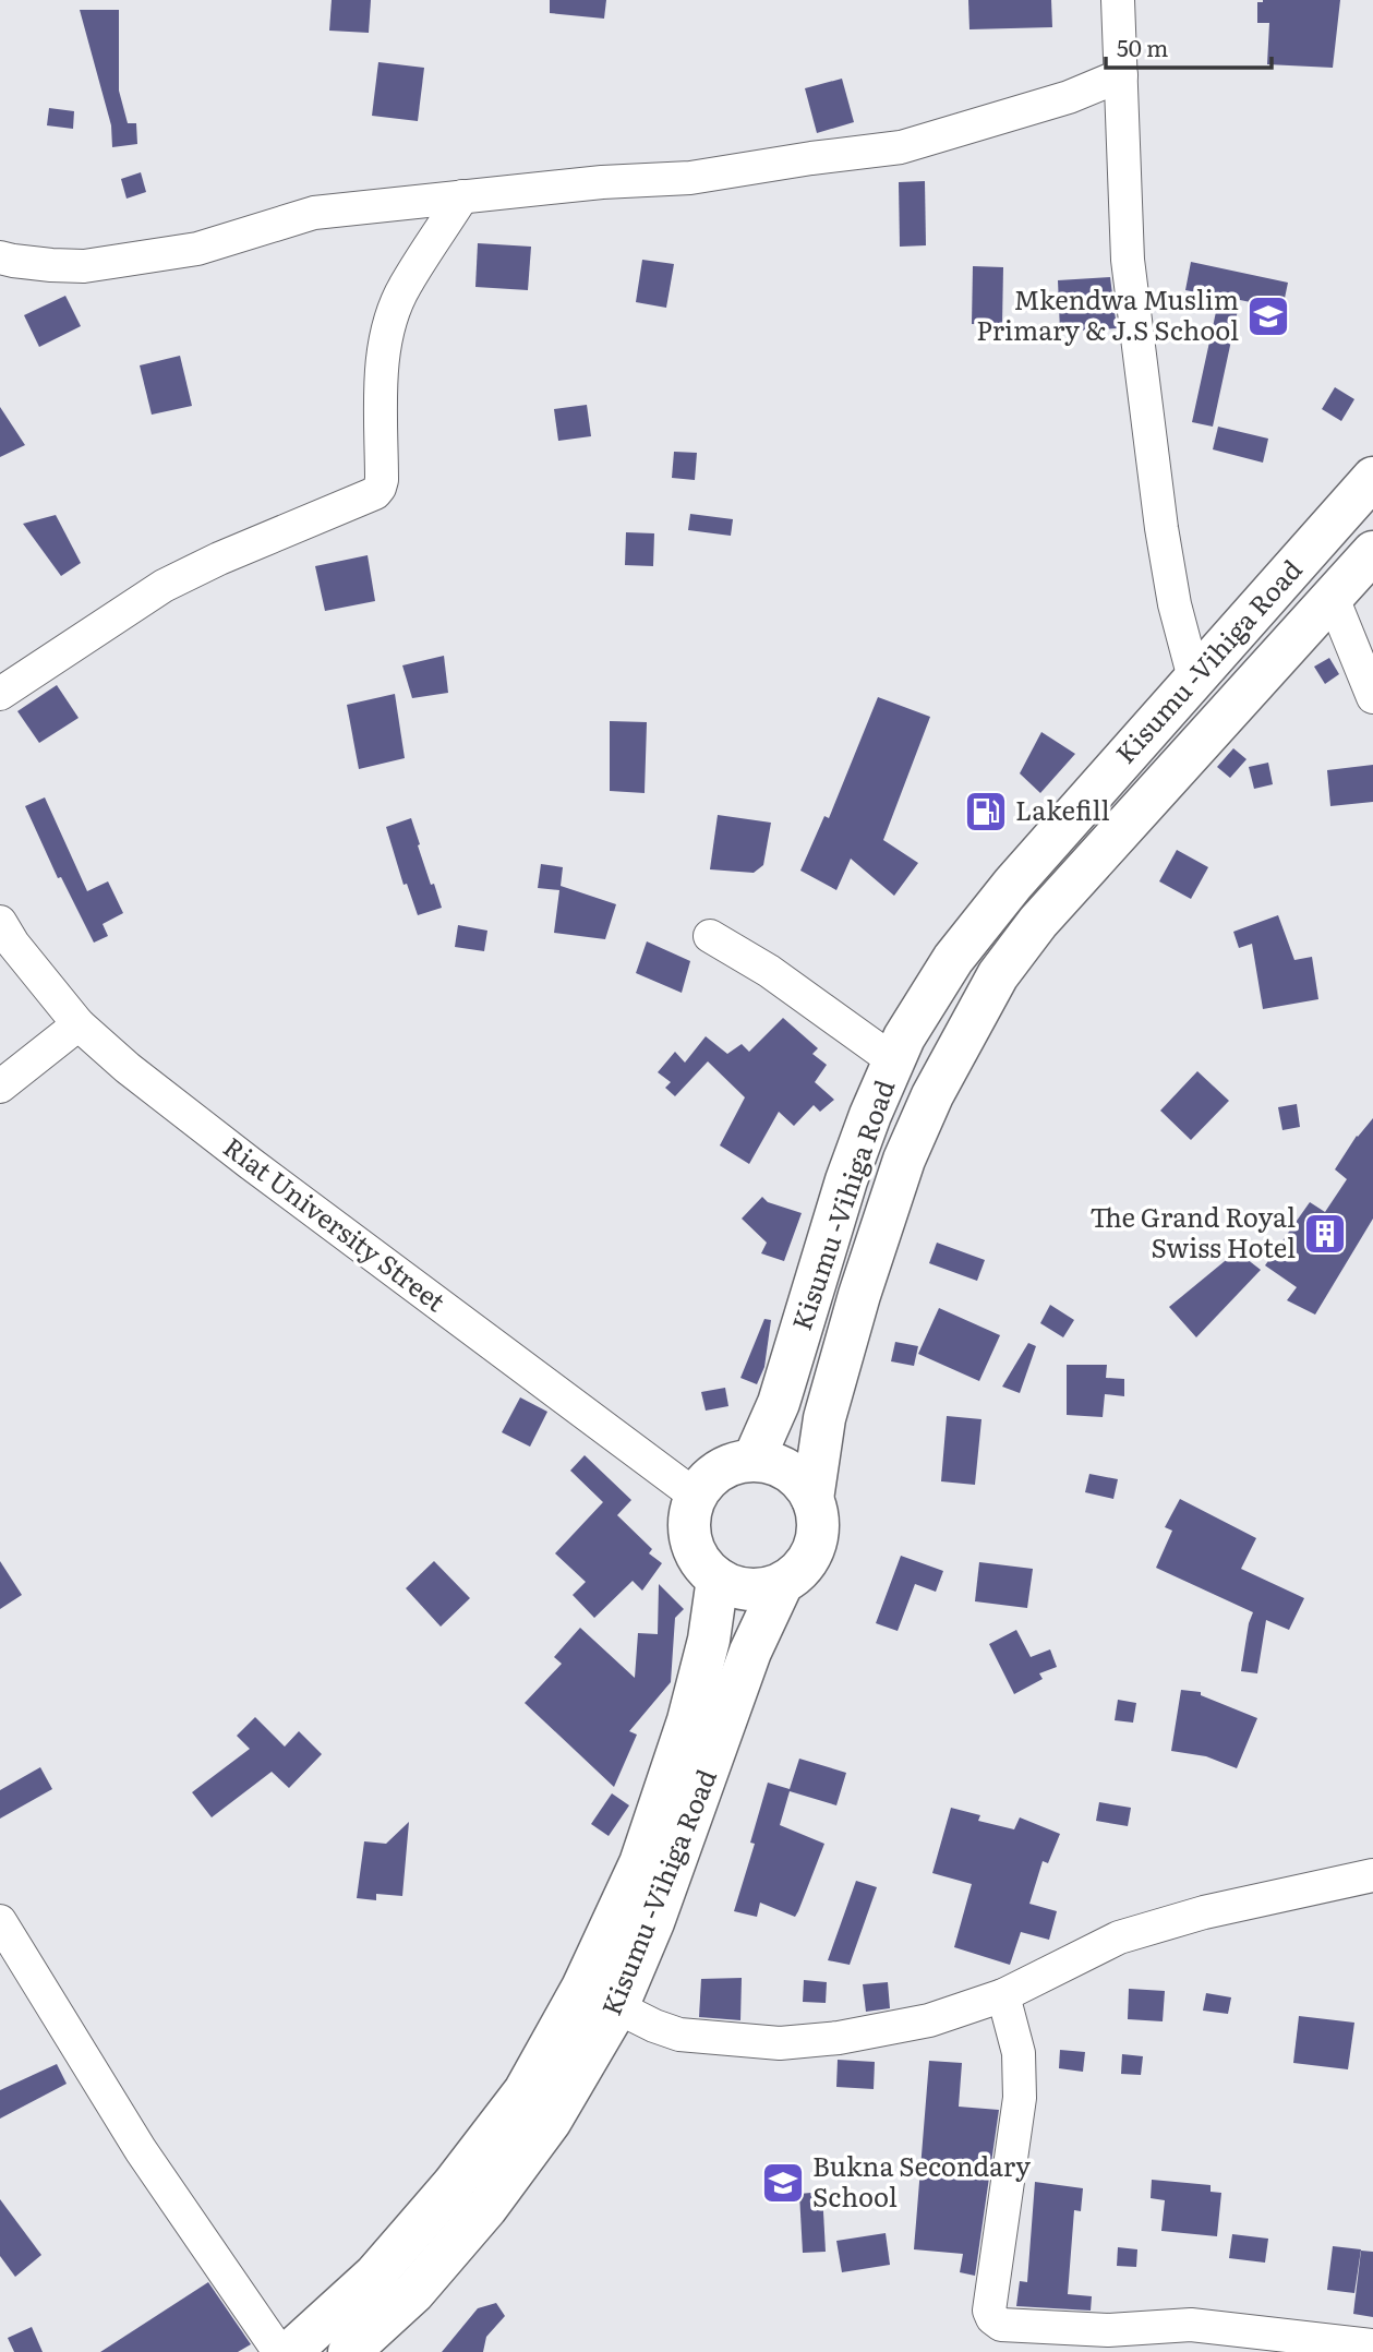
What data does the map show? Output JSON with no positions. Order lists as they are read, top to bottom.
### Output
{
  "streets": {
    "highway": ["Kisumu -Vihiga Road"],
    "street": ["Riat University Street"]
  },
  "crossings": [
    ["Kisumu -Vihiga Road", "Riat University Street"]
  ],
  "places": {
    "school or university": ["Mkendwa Muslim Primary & J.S School", "Bukna Secondary School"],
    "fuel station": ["Lakefill"],
    "building": ["The Grand Royal Swiss Hotel"]
  },
  "scale_bar": "50 m"
}
